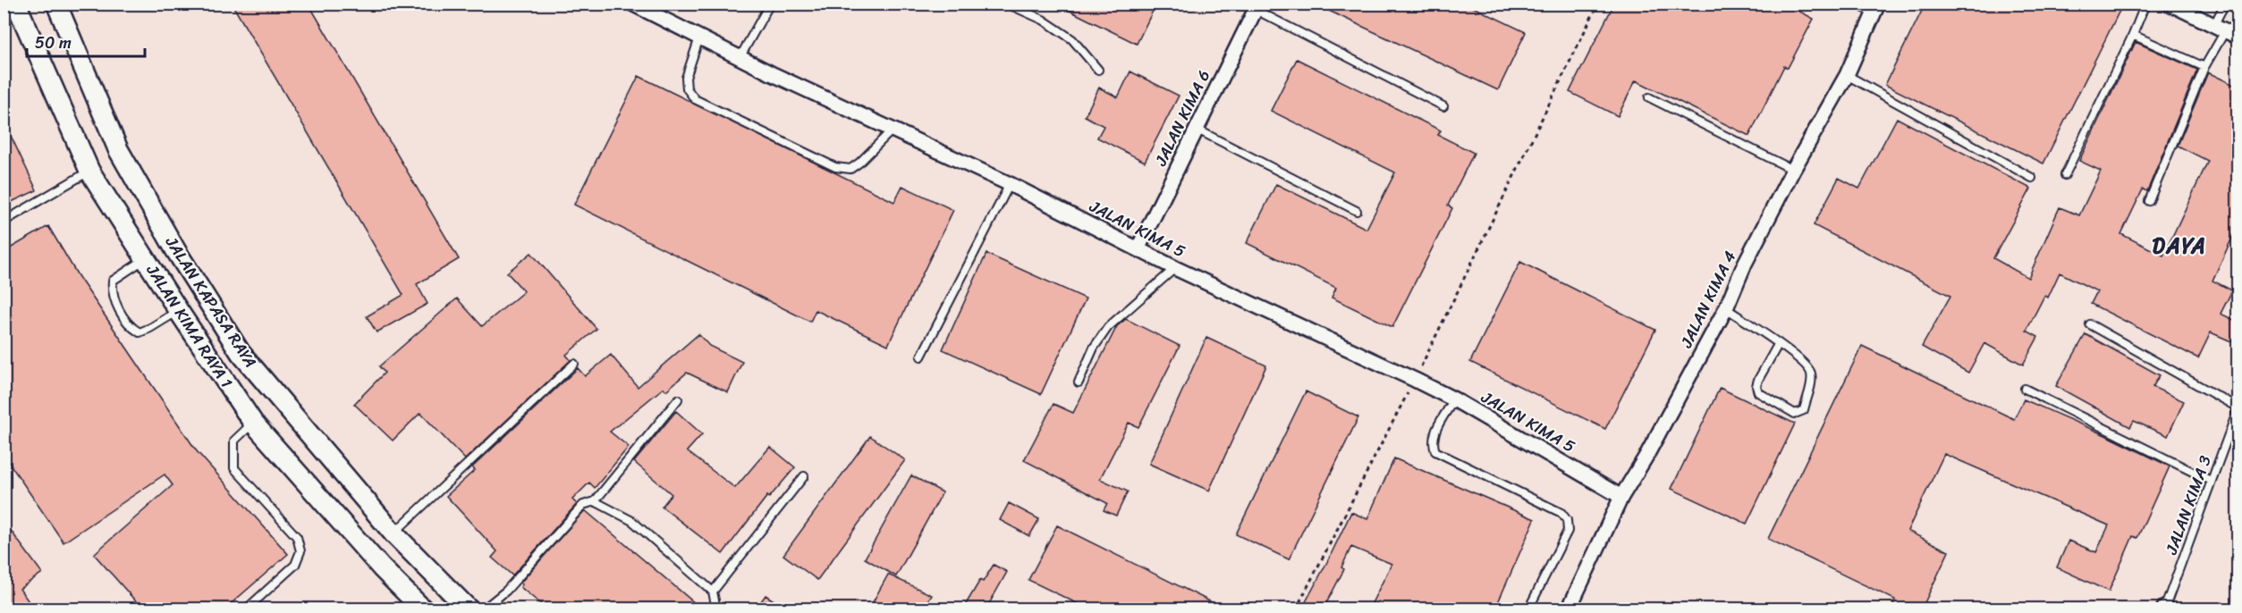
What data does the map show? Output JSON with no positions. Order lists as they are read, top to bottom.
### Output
{
  "streets": {
    "main road": ["JALAN KAPASA RAYA", "JALAN KIMA RAYA 1"],
    "street": ["JALAN KIMA 6", "JALAN KIMA 5", "JALAN KIMA 4"],
    "lane": ["JALAN KIMA 3"]
  },
  "crossings": [
    ["JALAN KIMA 6", "JALAN KIMA 5"],
    ["JALAN KIMA 5", "JALAN KIMA 4"]
  ],
  "districts": ["DAYA"],
  "scale_bar": "50 m"
}
